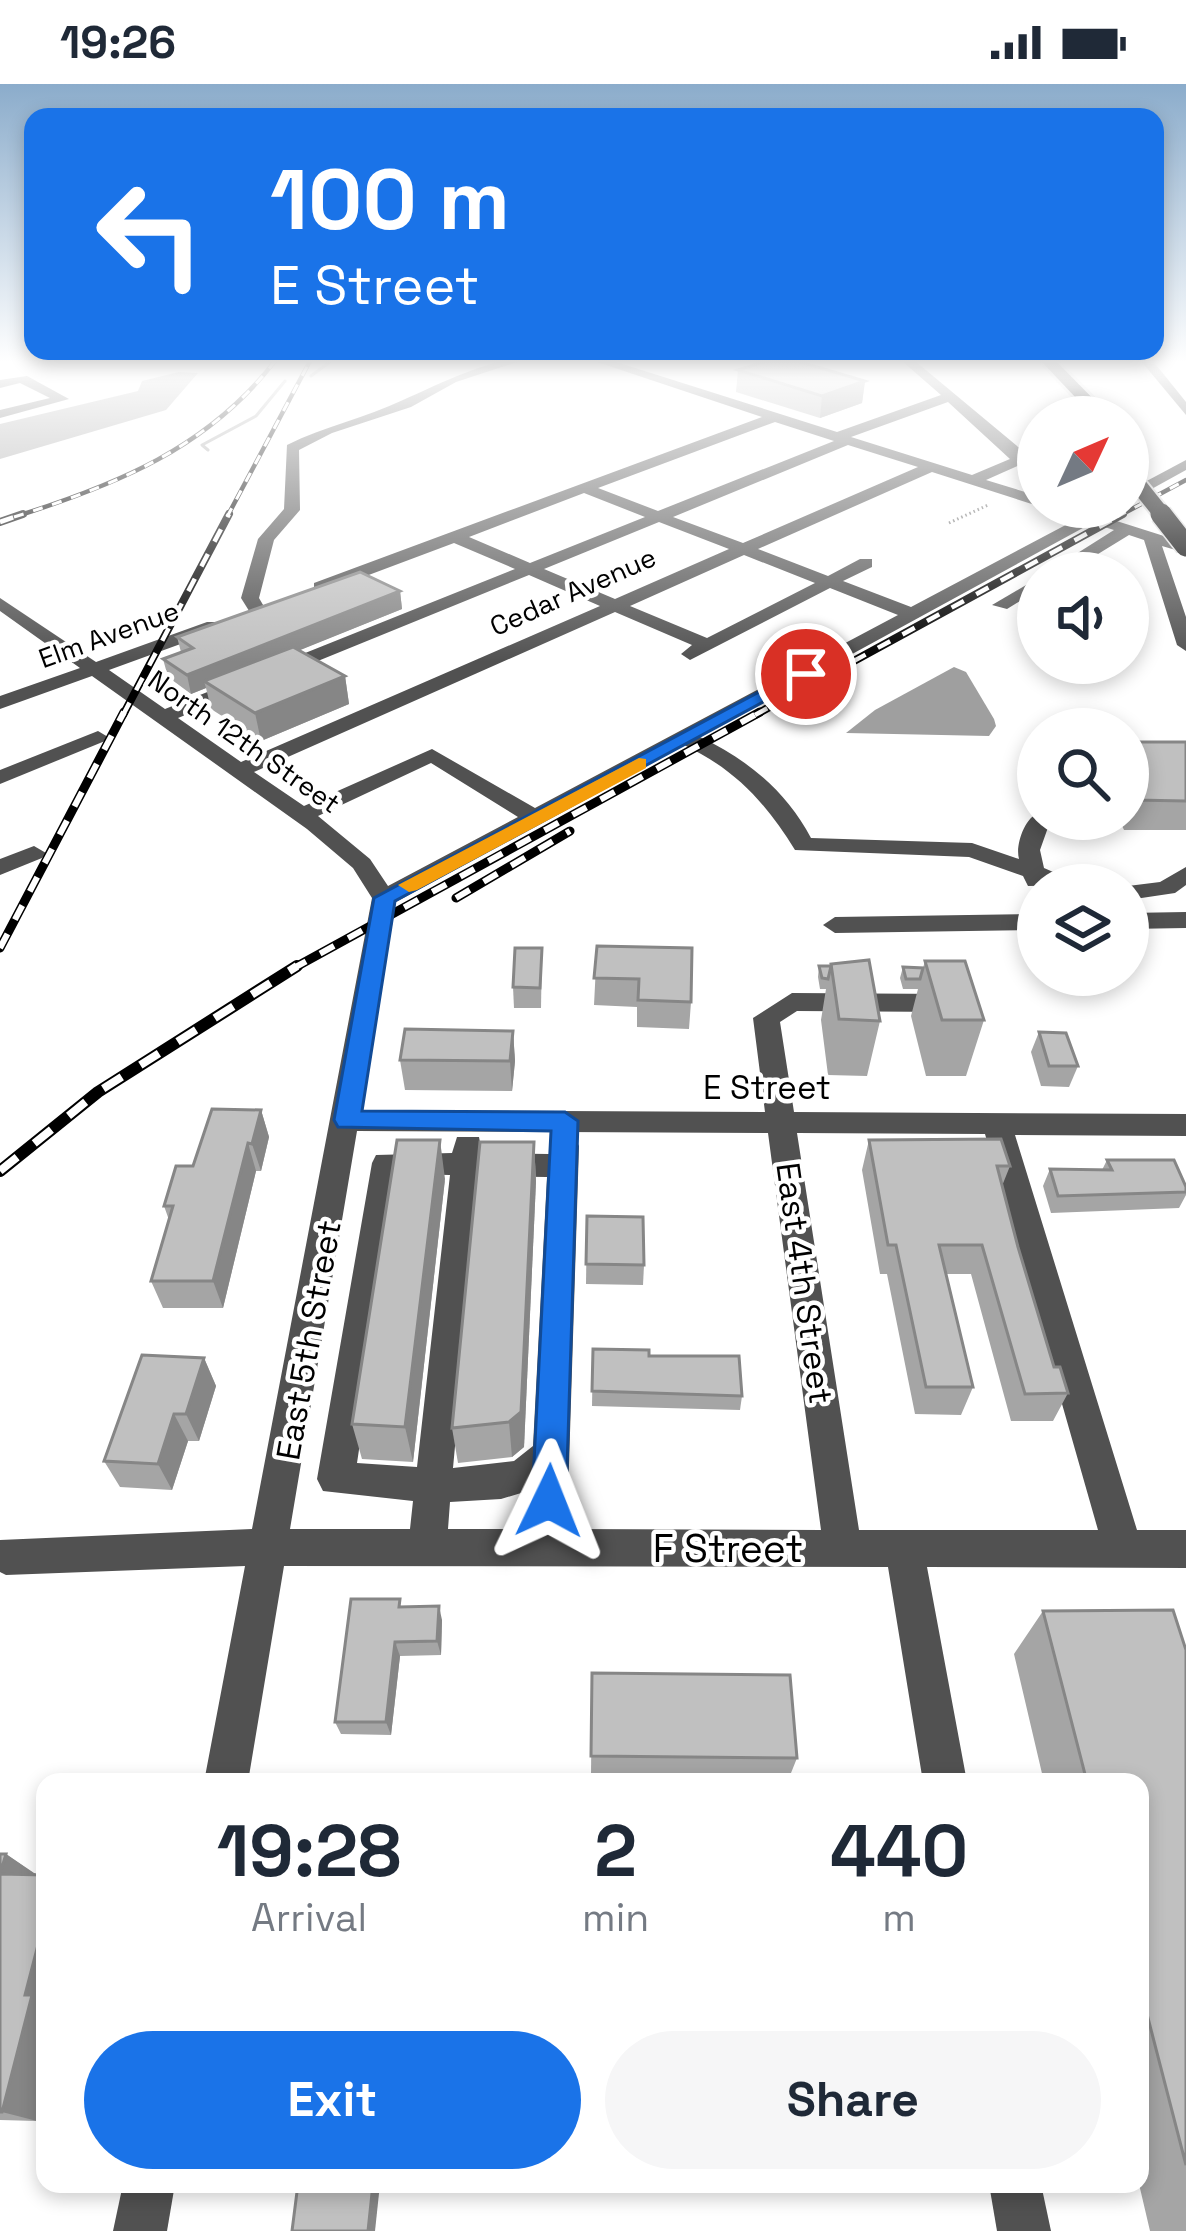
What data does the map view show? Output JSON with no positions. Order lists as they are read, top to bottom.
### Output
{
  "streets": {
    "street": [
      "Cedar Avenue",
      "Elm Avenue",
      "North 12th Street",
      "E Street",
      "East 4th Street",
      "East 5th Street",
      "F Street"
    ]
  },
  "crossings": [
    ["Cedar Avenue", "North 12th Street"],
    ["Elm Avenue", "North 12th Street"],
    ["North 12th Street", "East 5th Street"],
    ["E Street", "East 4th Street"],
    ["E Street", "East 5th Street"],
    ["East 4th Street", "F Street"],
    ["East 5th Street", "F Street"]
  ],
  "north": "top right",
  "page": {
    "status": "19:26",
    "turn": ["100 m", "E Street"],
    "eta": [
      "19:28",
      "Arrival",
      "2",
      "min",
      "440",
      "m"
    ],
    "buttons": ["Exit", "Share"]
  }
}
